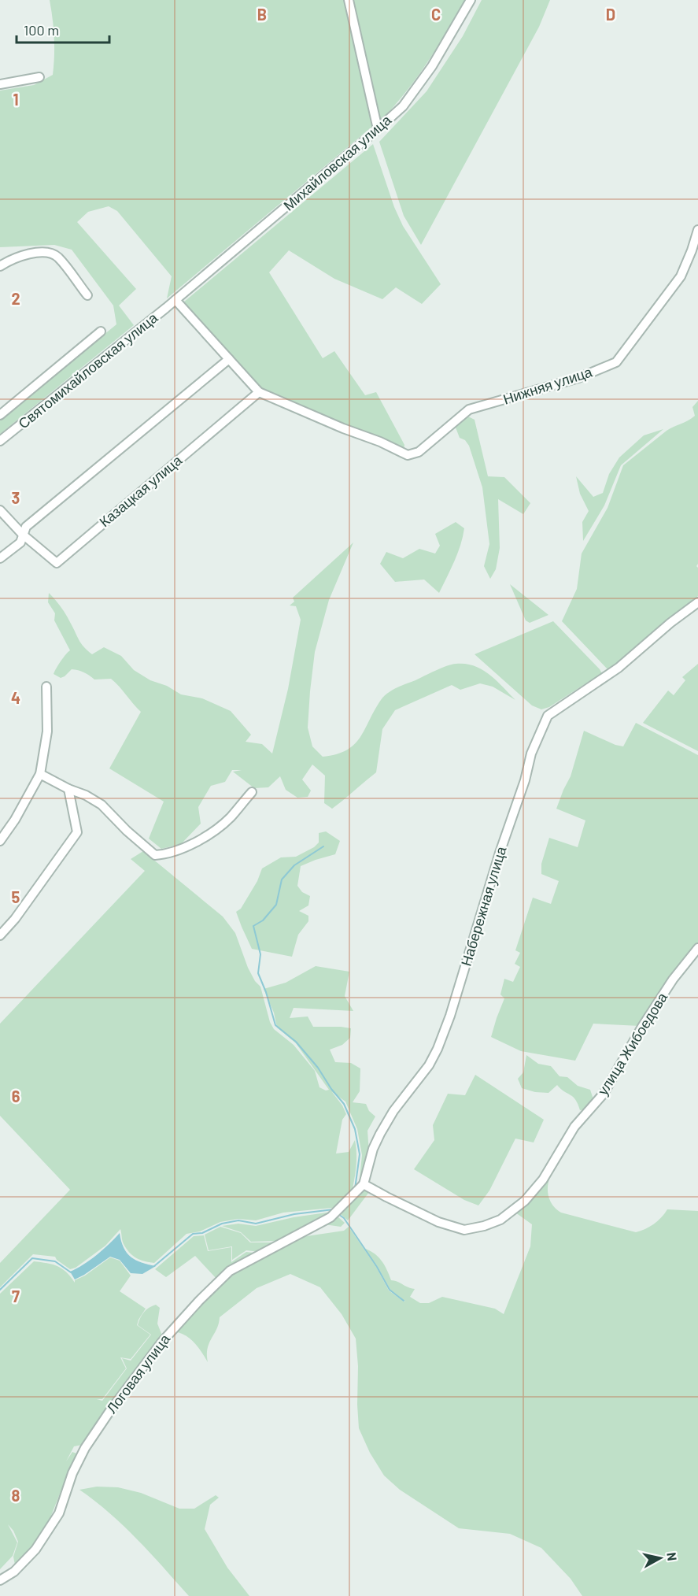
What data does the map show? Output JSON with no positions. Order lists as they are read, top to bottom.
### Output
{
  "streets": {
    "street": [
      "Михайловская улица",
      "Святомихайловская улица",
      "Нижняя улица",
      "Казацкая улица",
      "Набережная улица",
      "улица Жибоедова",
      "Логовая улица"
    ]
  },
  "crossings": [
    ["Михайловская улица", "Святомихайловская улица"],
    ["Нижняя улица", "Казацкая улица"],
    ["Набережная улица", "улица Жибоедова"],
    ["Набережная улица", "Логовая улица"],
    ["улица Жибоедова", "Логовая улица"]
  ],
  "scale_bar": "100 m",
  "north": "right",
  "grid": {
    "columns": ["B", "C", "D"],
    "rows": [
      "1",
      "2",
      "3",
      "4",
      "5",
      "6",
      "7",
      "8"
    ]
  }
}
